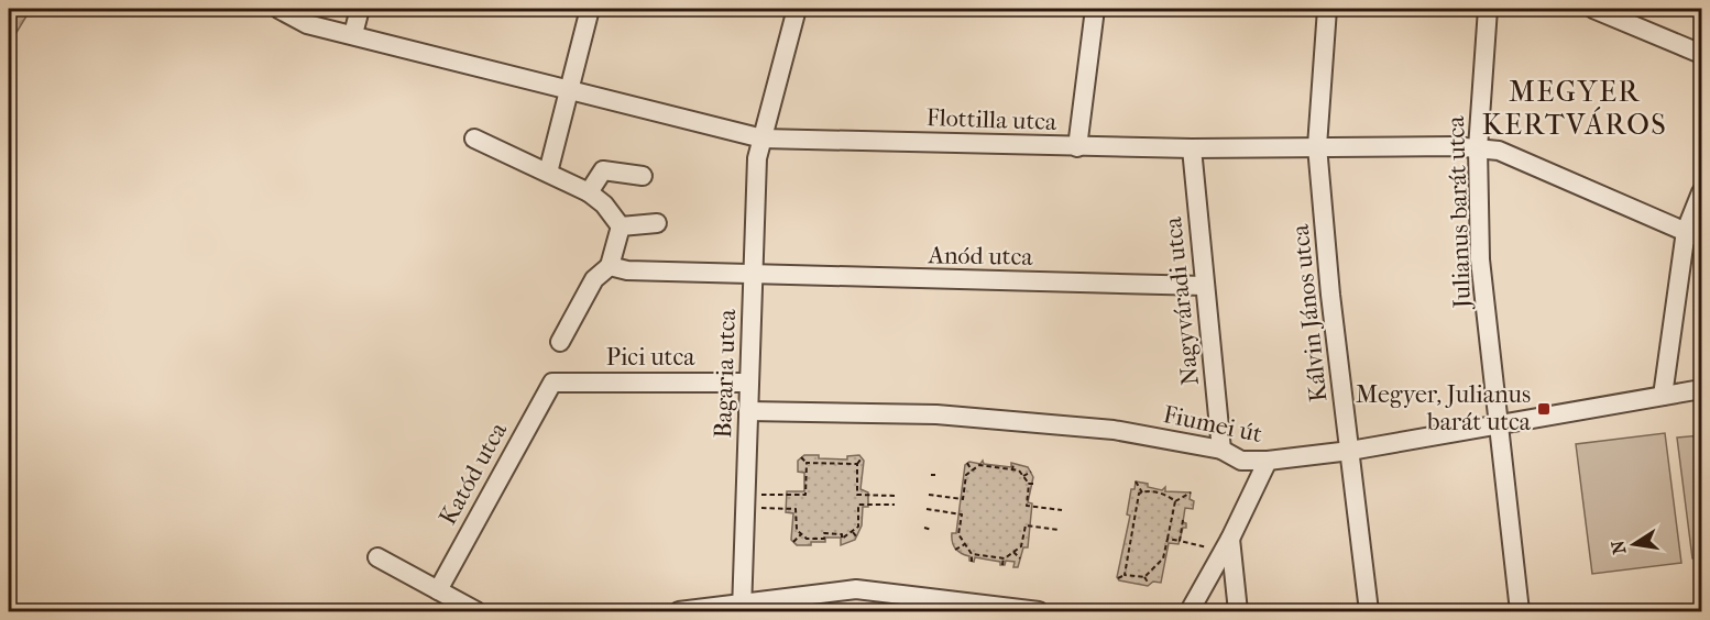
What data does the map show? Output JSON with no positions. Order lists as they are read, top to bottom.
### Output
{
  "streets": {
    "street": [
      "Flottilla utca",
      "Julianus barát utca",
      "Anód utca",
      "Nagyváradi utca",
      "Kálvin János utca",
      "Pici utca",
      "Bagaria utca",
      "Fiumei út",
      "Katód utca"
    ]
  },
  "crossings": [
    ["Flottilla utca", "Julianus barát utca"],
    ["Flottilla utca", "Nagyváradi utca"],
    ["Flottilla utca", "Kálvin János utca"],
    ["Flottilla utca", "Bagaria utca"],
    ["Julianus barát utca", "Fiumei út"],
    ["Anód utca", "Nagyváradi utca"],
    ["Anód utca", "Bagaria utca"],
    ["Nagyváradi utca", "Fiumei út"],
    ["Kálvin János utca", "Fiumei út"],
    ["Pici utca", "Bagaria utca"],
    ["Pici utca", "Katód utca"],
    ["Bagaria utca", "Fiumei út"]
  ],
  "districts": ["MEGYER KERTVÁROS"],
  "places": {
    "transit": ["Megyer, Julianus barát utca"]
  },
  "north": "left"
}
